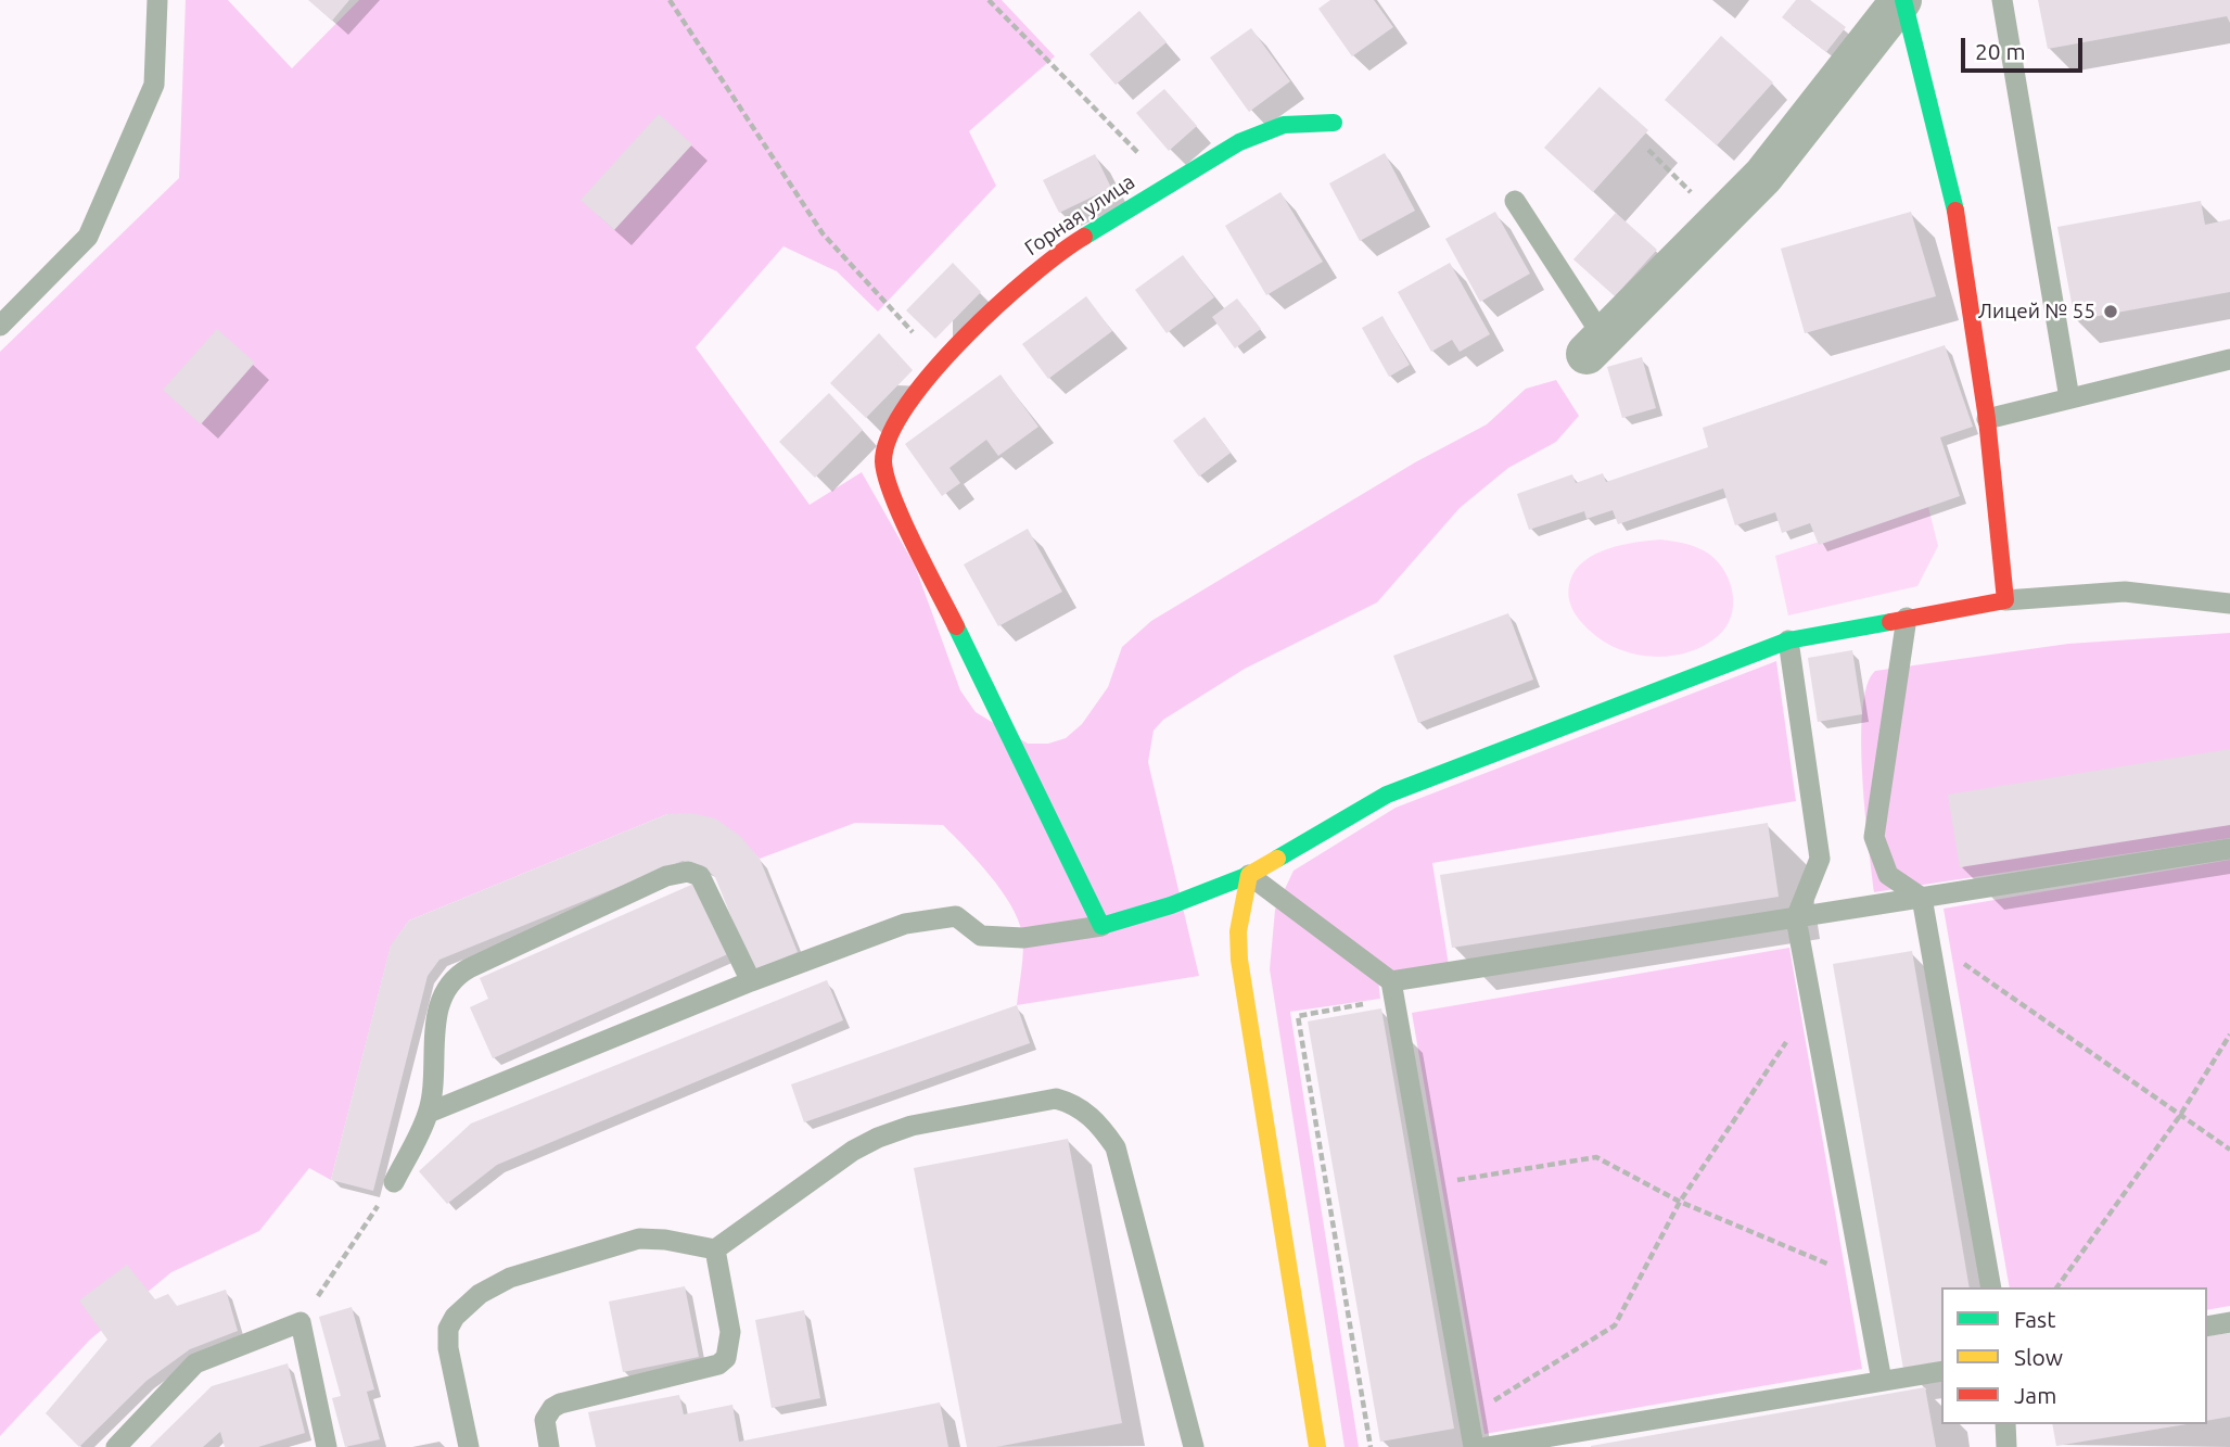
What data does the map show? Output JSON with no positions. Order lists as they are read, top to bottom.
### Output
{
  "streets": {
    "street": ["Горная улица"]
  },
  "places": ["Лицей № 55"],
  "legend": ["Fast", "Slow", "Jam"],
  "scale_bar": "20 m"
}
